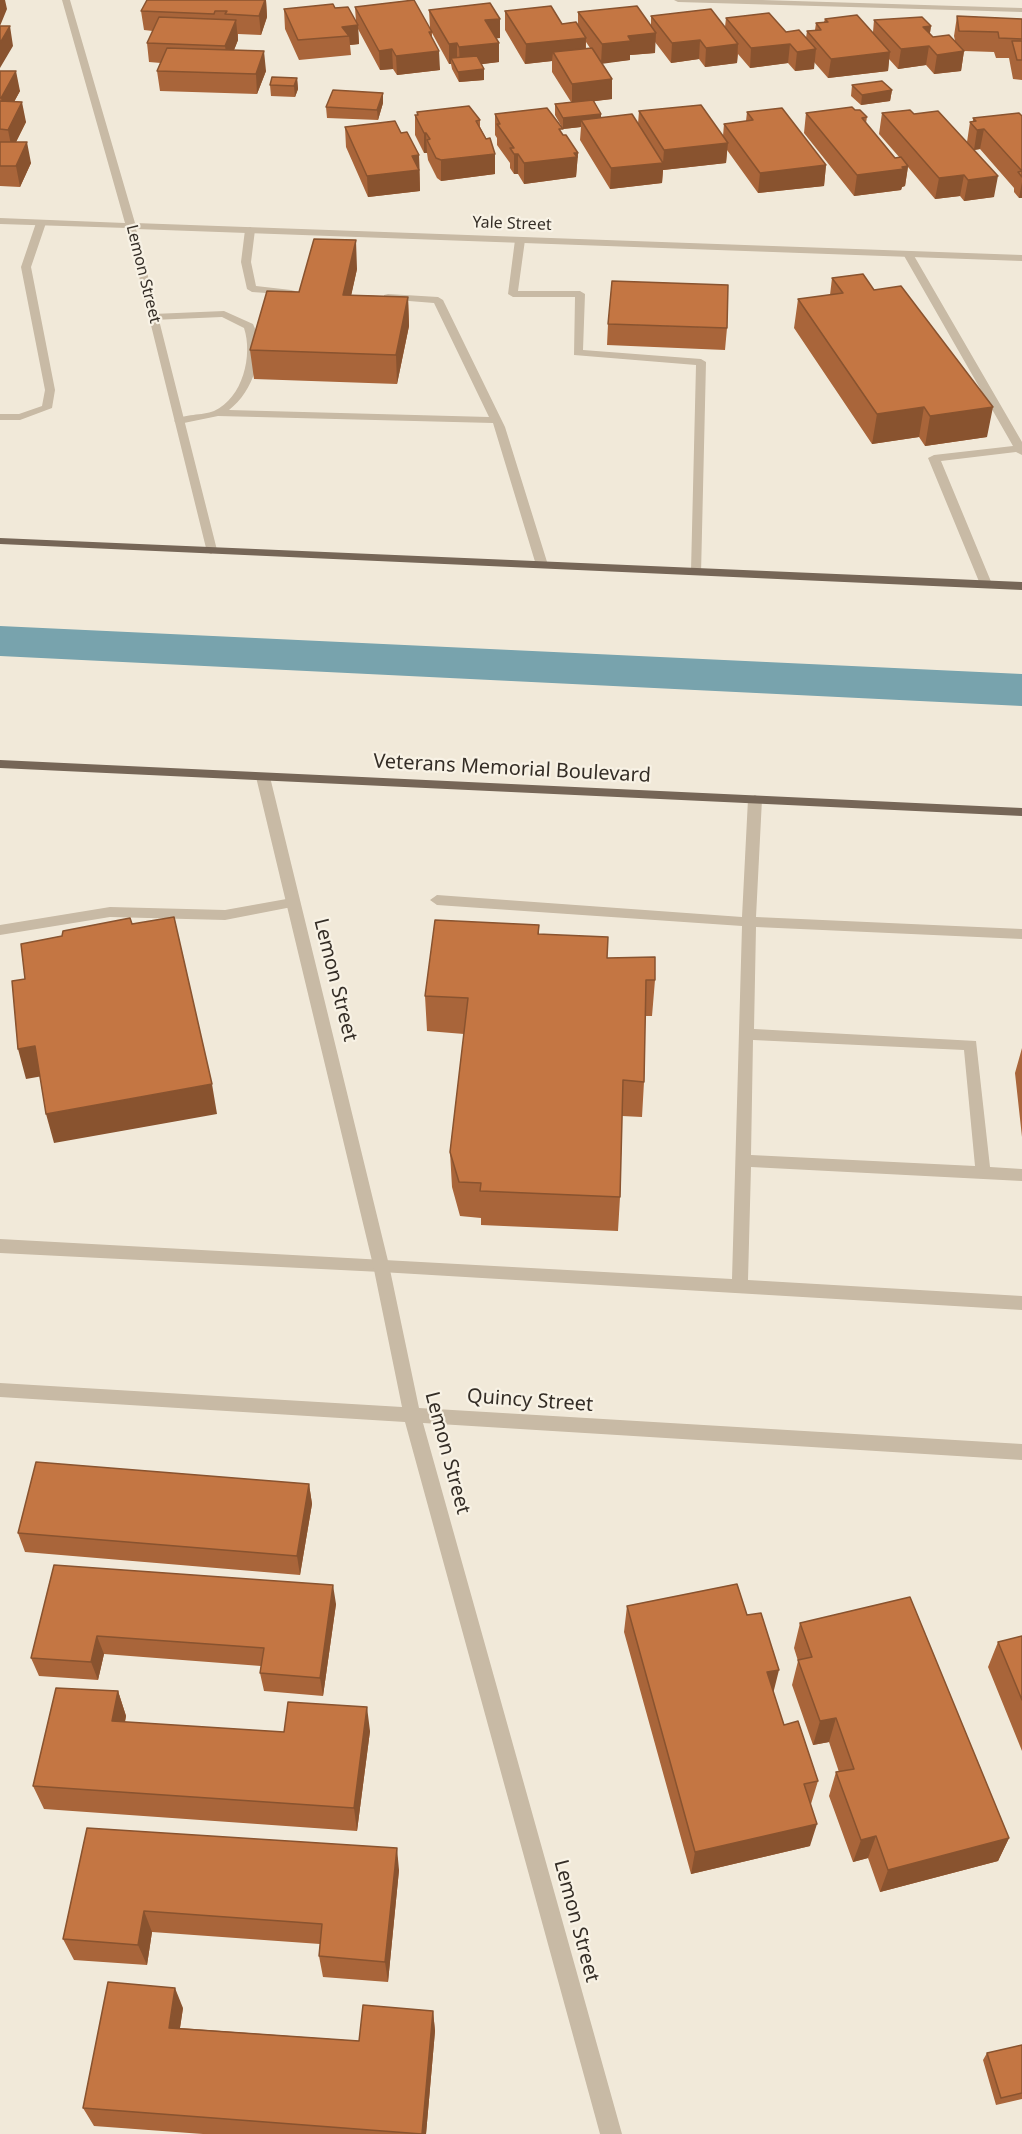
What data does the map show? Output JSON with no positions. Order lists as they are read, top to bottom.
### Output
{
  "streets": {
    "main road": ["Veterans Memorial Boulevard"],
    "street": ["Yale Street", "Lemon Street", "Quincy Street"]
  },
  "crossings": [
    ["Yale Street", "Lemon Street"],
    ["Lemon Street", "Veterans Memorial Boulevard"],
    ["Lemon Street", "Quincy Street"]
  ]
}
